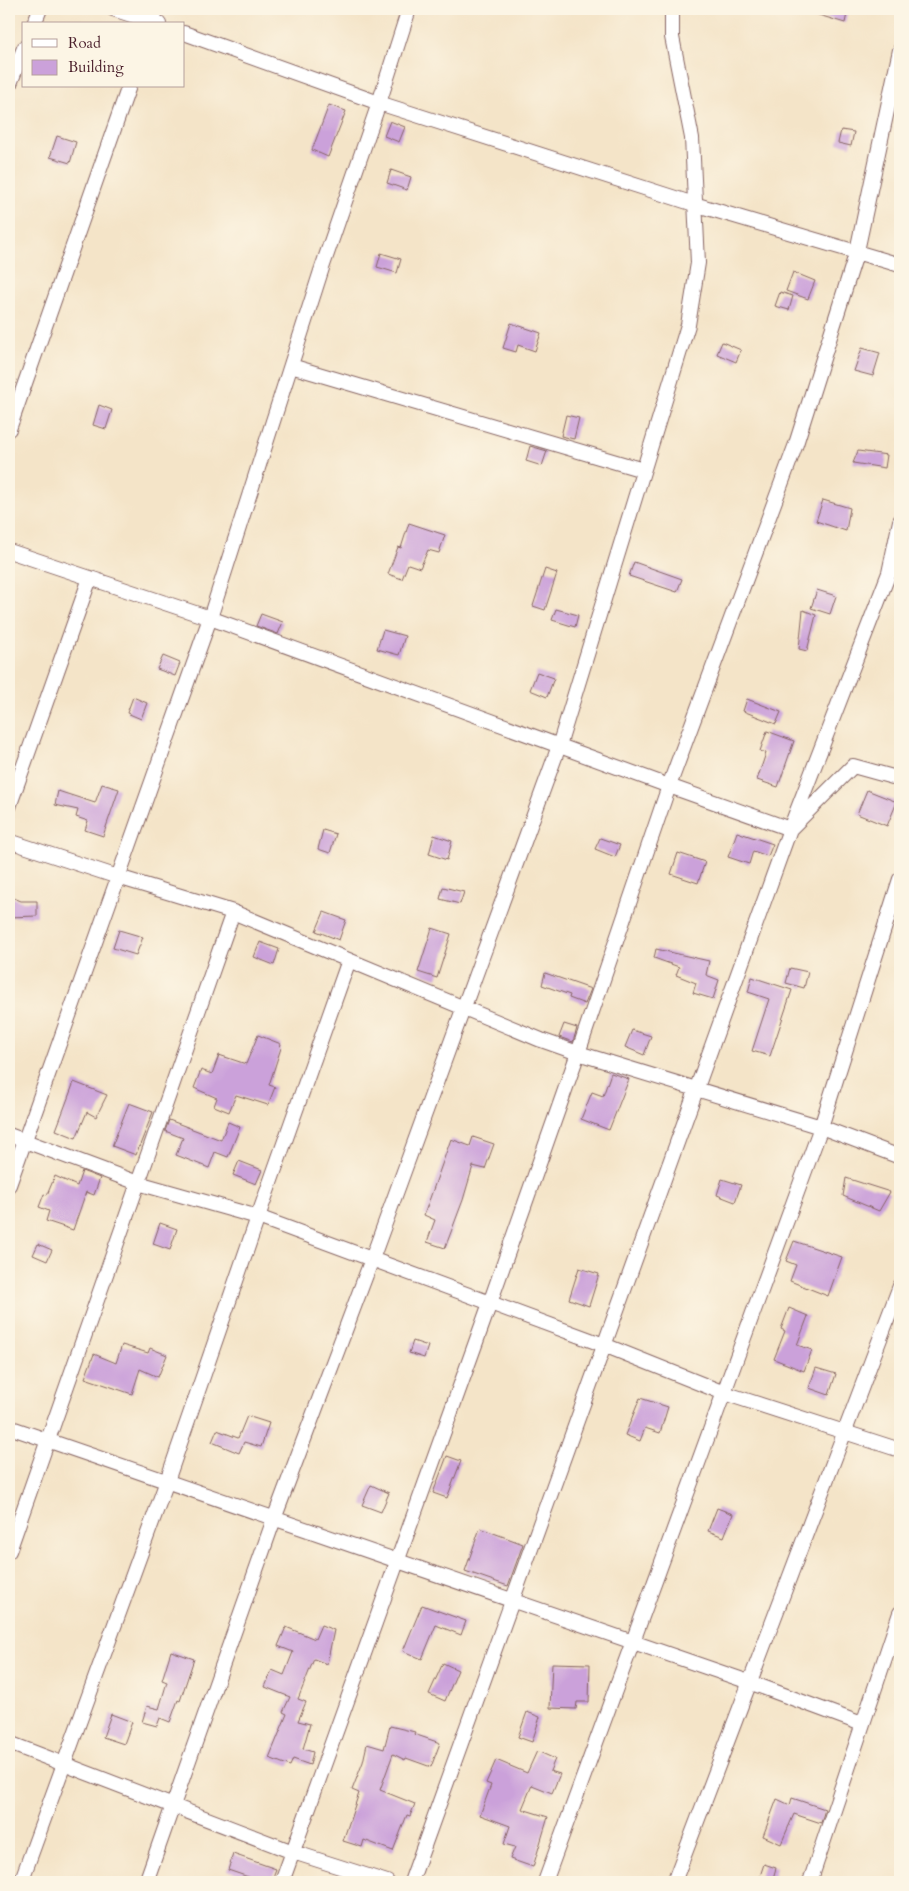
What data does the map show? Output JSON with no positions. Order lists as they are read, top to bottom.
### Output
{
  "legend": ["Road", "Building"]
}
